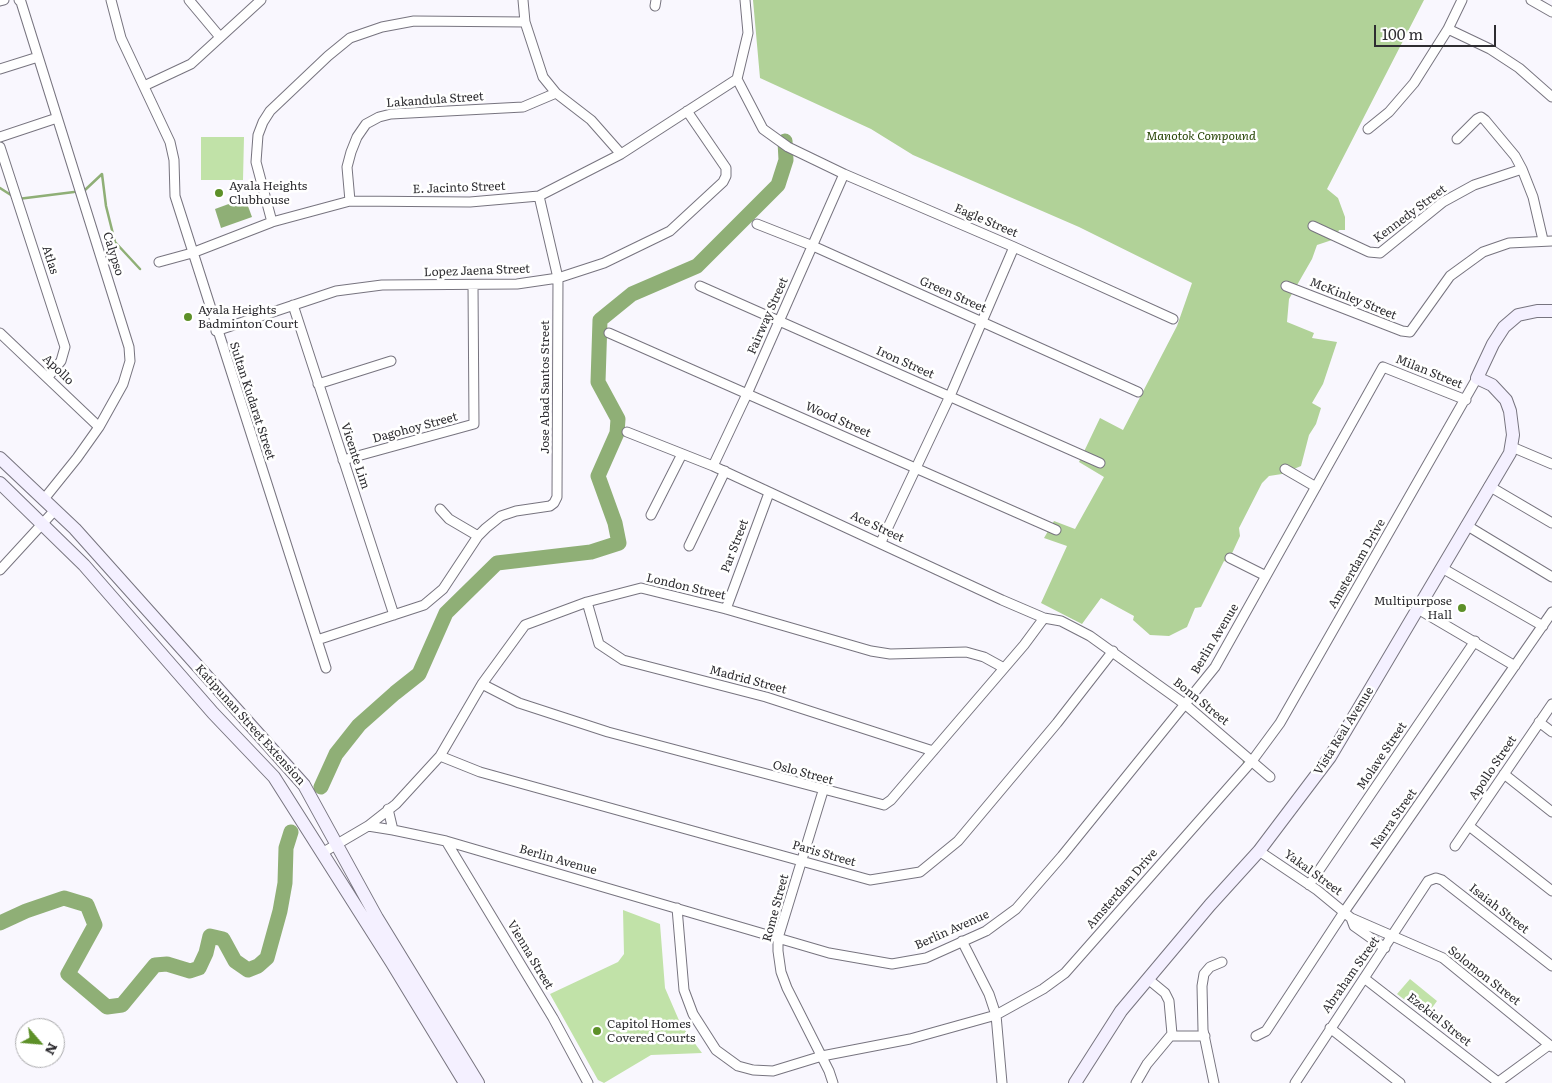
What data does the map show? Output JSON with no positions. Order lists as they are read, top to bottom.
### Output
{
  "streets": {
    "street": [
      "Lakandula Street",
      "E. Jacinto Street",
      "Kennedy Street",
      "Eagle Street",
      "Calypso",
      "Atlas",
      "Lopez Jaena Street",
      "Green Street",
      "McKinley Street",
      "Fairway Street",
      "Iron Street",
      "Apollo",
      "Milan Street",
      "Jose Abad Santos Street",
      "Sultan Kudarat Street",
      "Wood Street",
      "Dagohoy Street",
      "Vicente Lim",
      "Ace Street",
      "Par Street",
      "Amsterdam Drive",
      "London Street",
      "Berlin Avenue",
      "Madrid Street",
      "Bonn Street",
      "Katipunan Street Extension",
      "Vista Real Avenue",
      "Molave Street",
      "Apollo Street",
      "Oslo Street",
      "Narra Street",
      "Paris Street",
      "Yakal Street",
      "Rome Street",
      "Isaiah Street",
      "Vienna Street",
      "Abraham Street",
      "Solomon Street",
      "Ezekiel Street"
    ]
  },
  "crossings": [
    ["Lakandula Street", "E. Jacinto Street"],
    ["E. Jacinto Street", "Eagle Street"],
    ["E. Jacinto Street", "Lopez Jaena Street"],
    ["E. Jacinto Street", "Jose Abad Santos Street"],
    ["E. Jacinto Street", "Sultan Kudarat Street"],
    ["Eagle Street", "Fairway Street"],
    ["Calypso", "Apollo"],
    ["Calypso", "Katipunan Street Extension"],
    ["Atlas", "Apollo"],
    ["Lopez Jaena Street", "Jose Abad Santos Street"],
    ["Lopez Jaena Street", "Sultan Kudarat Street"],
    ["Lopez Jaena Street", "Dagohoy Street"],
    ["Lopez Jaena Street", "Vicente Lim"],
    ["Green Street", "Fairway Street"],
    ["Fairway Street", "Iron Street"],
    ["Fairway Street", "Wood Street"],
    ["Fairway Street", "Ace Street"],
    ["Milan Street", "Amsterdam Drive"],
    ["Milan Street", "Berlin Avenue"],
    ["Dagohoy Street", "Vicente Lim"],
    ["Ace Street", "Par Street"],
    ["Ace Street", "Bonn Street"],
    ["Ace Street", "Oslo Street"],
    ["Ace Street", "Paris Street"],
    ["Par Street", "London Street"],
    ["Amsterdam Drive", "Berlin Avenue"],
    ["Amsterdam Drive", "Bonn Street"],
    ["Amsterdam Drive", "Rome Street"],
    ["London Street", "Berlin Avenue"],
    ["London Street", "Madrid Street"],
    ["London Street", "Oslo Street"],
    ["London Street", "Paris Street"],
    ["Berlin Avenue", "Bonn Street"],
    ["Berlin Avenue", "Rome Street"],
    ["Berlin Avenue", "Vienna Street"],
    ["Madrid Street", "Oslo Street"],
    ["Bonn Street", "Paris Street"],
    ["Vista Real Avenue", "Yakal Street"],
    ["Molave Street", "Yakal Street"],
    ["Oslo Street", "Rome Street"],
    ["Narra Street", "Yakal Street"],
    ["Paris Street", "Rome Street"],
    ["Yakal Street", "Abraham Street"],
    ["Yakal Street", "Solomon Street"],
    ["Isaiah Street", "Abraham Street"],
    ["Abraham Street", "Solomon Street"],
    ["Abraham Street", "Ezekiel Street"]
  ],
  "parks": ["Manotok Compound"],
  "places": [
    "Ayala Heights Clubhouse",
    "Ayala Heights Badminton Court",
    "Multipurpose Hall",
    "Capitol Homes Covered Courts"
  ],
  "scale_bar": "100 m",
  "north": "bottom right"
}
